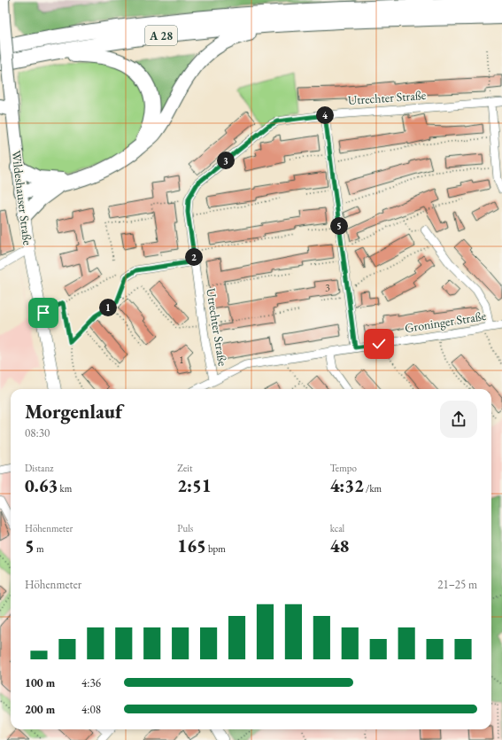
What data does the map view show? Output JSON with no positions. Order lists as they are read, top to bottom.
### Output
{
  "streets": {
    "highway": ["A 28"],
    "main road": ["Wildeshauser Straße"],
    "street": ["Utrechter Straße", "Groninger Straße"]
  },
  "crossings": [
    ["Utrechter Straße", "Groninger Straße"]
  ],
  "house_numbers": ["3", "1"],
  "page": {
    "pins": [
      "4",
      "3",
      "5",
      "2",
      "1"
    ],
    "heading": ["Morgenlauf", "08:30"],
    "stats": [
      ["Distanz", "0.63 km"],
      ["Zeit", "2:51"],
      ["Tempo", "4:32 /km"],
      ["Höhenmeter", "5 m"],
      ["Puls", "165 bpm"],
      ["kcal", "48"]
    ],
    "chart": ["Höhenmeter", "21–25 m"],
    "list": [
      {
        "name": "100 m",
        "note": "4:36"
      },
      {
        "name": "200 m",
        "note": "4:08"
      }
    ]
  }
}
